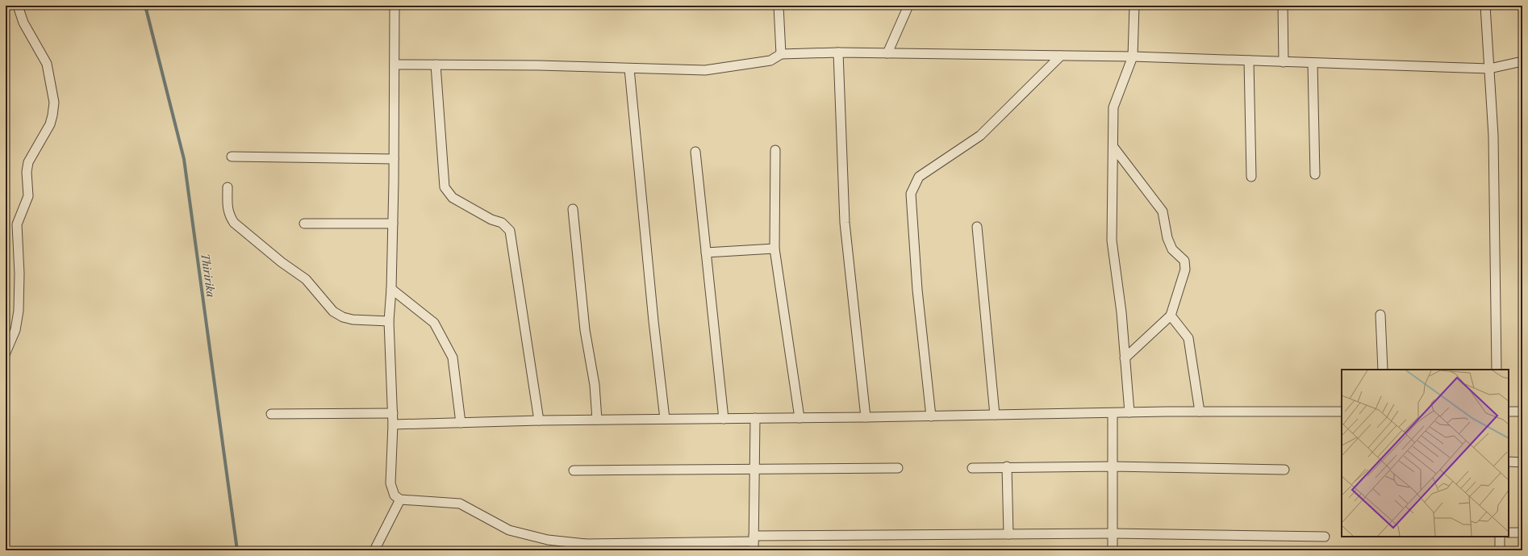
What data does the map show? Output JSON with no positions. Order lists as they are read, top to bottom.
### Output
{
  "water": ["Thiririka"]
}
